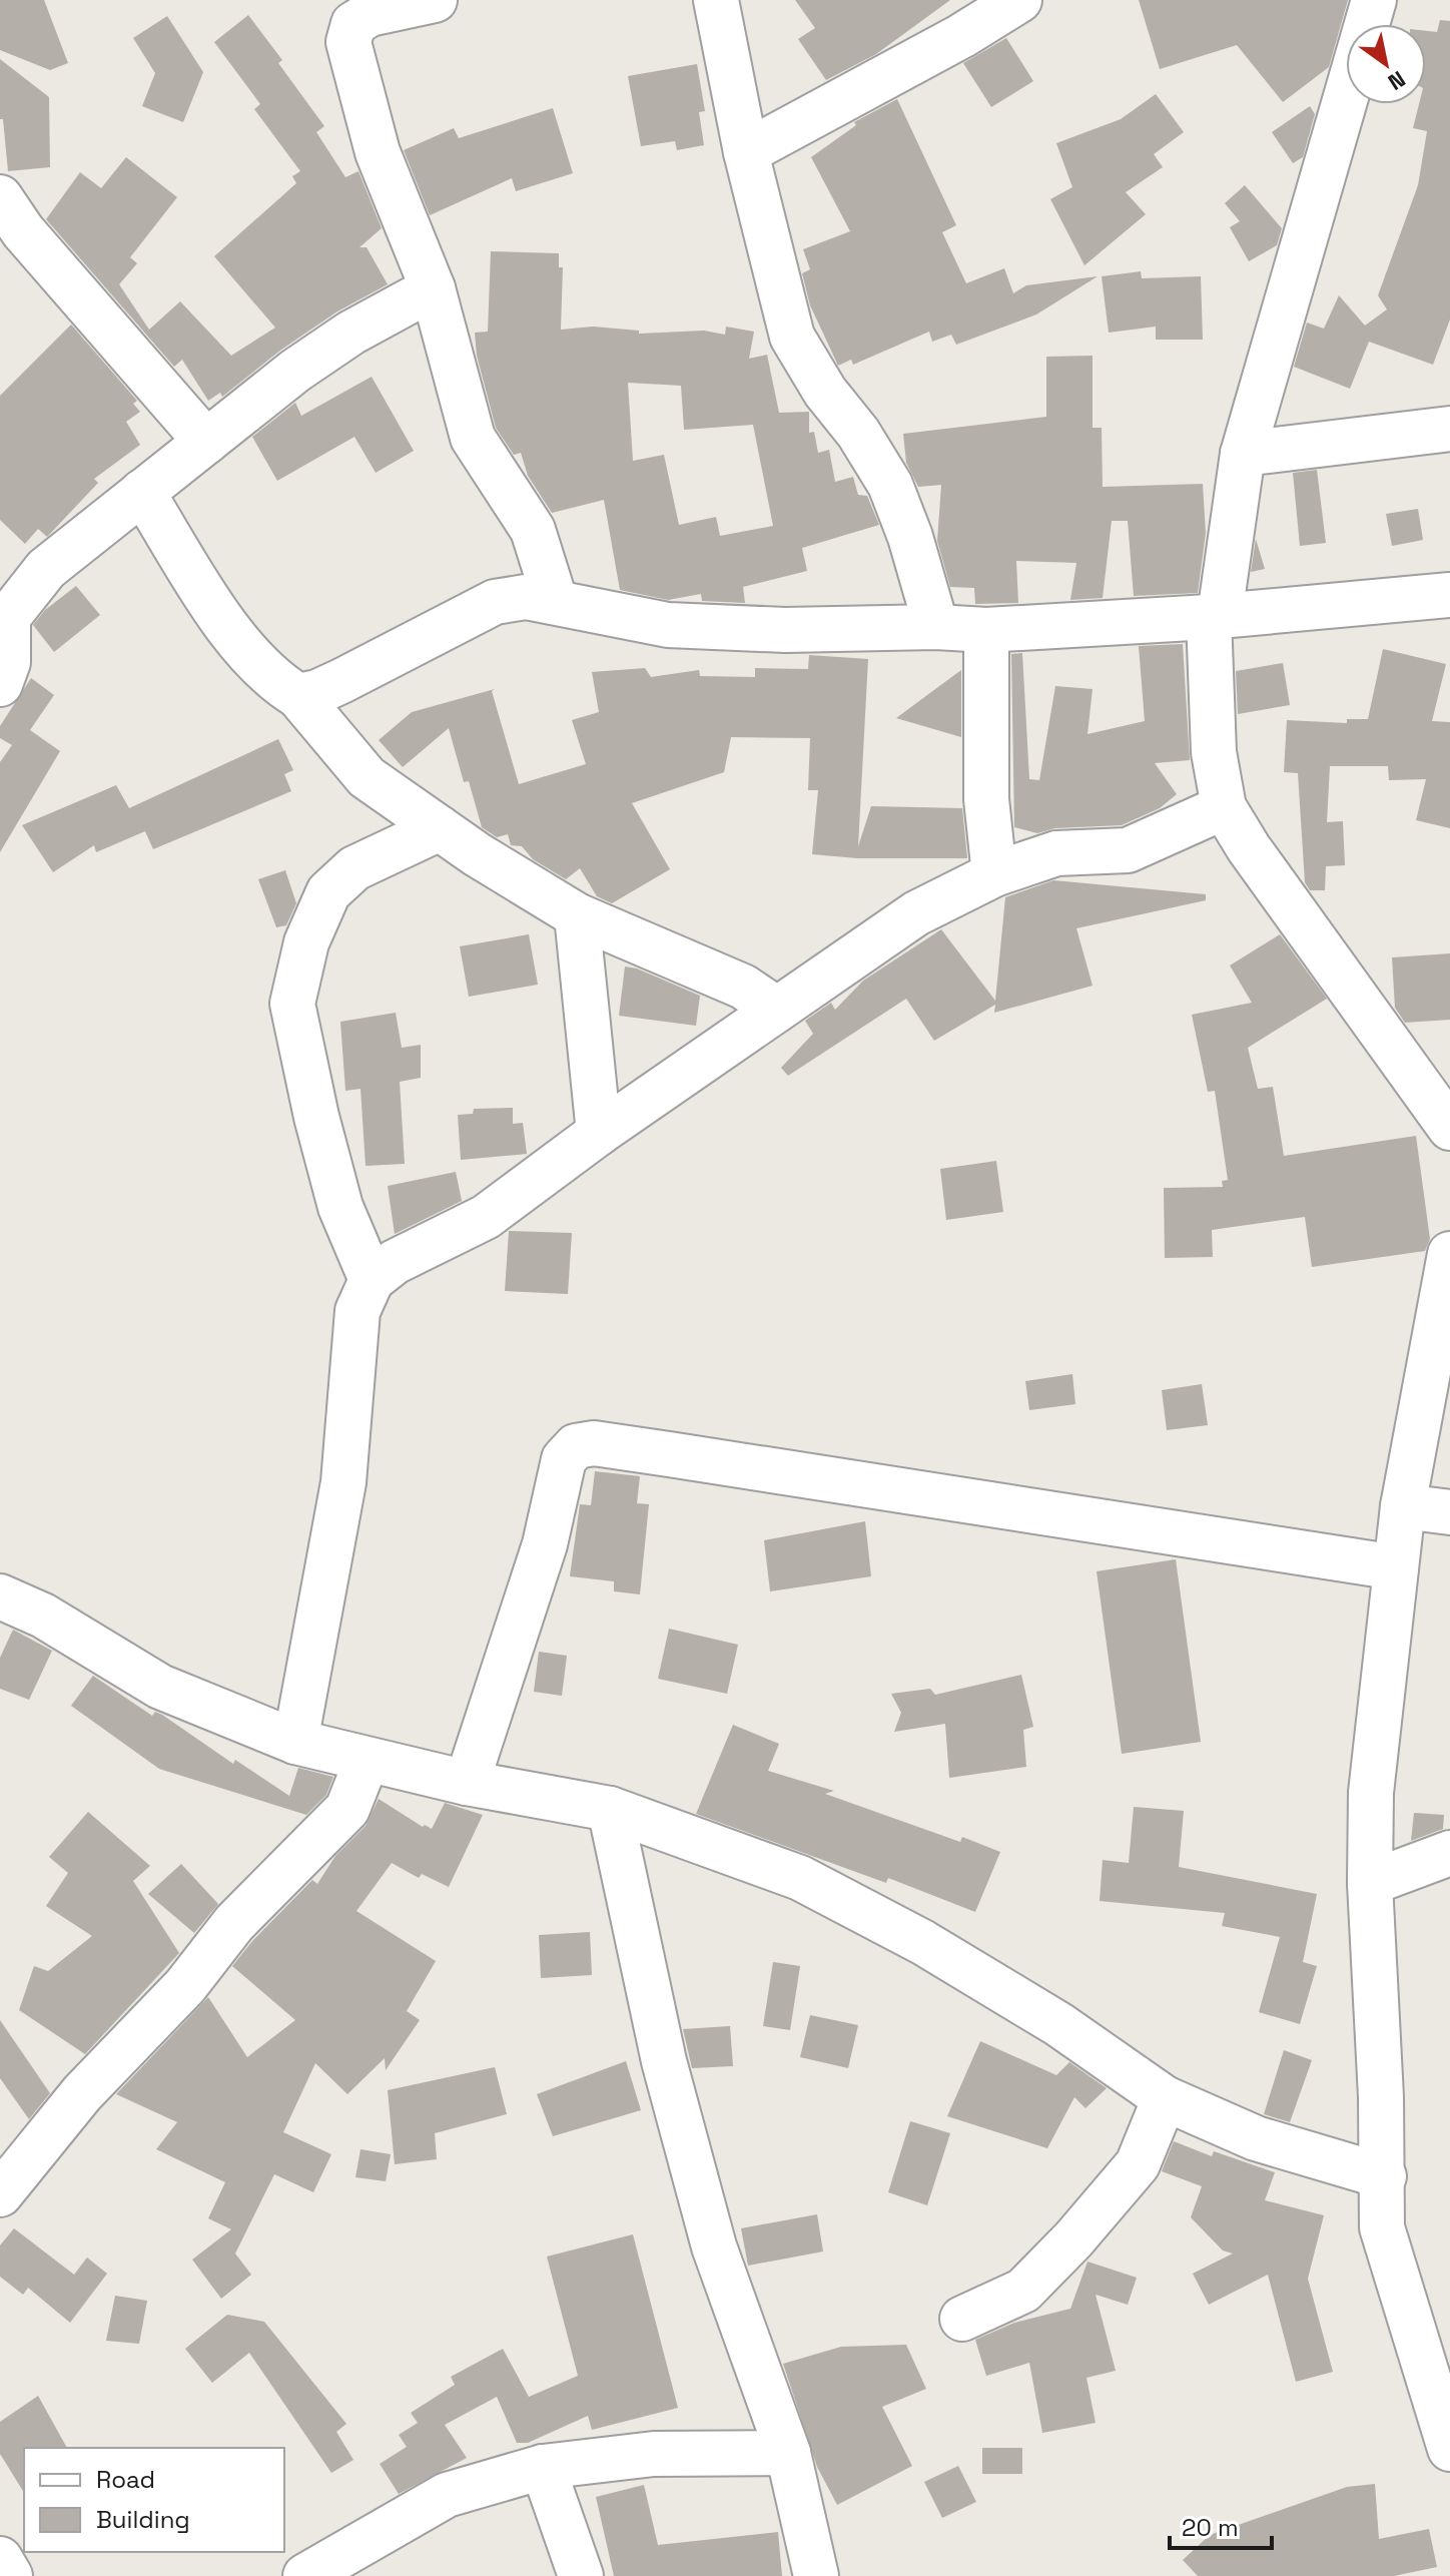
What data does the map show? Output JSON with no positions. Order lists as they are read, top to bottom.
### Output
{
  "legend": ["Road", "Building"],
  "scale_bar": "20 m",
  "north": "bottom right"
}
